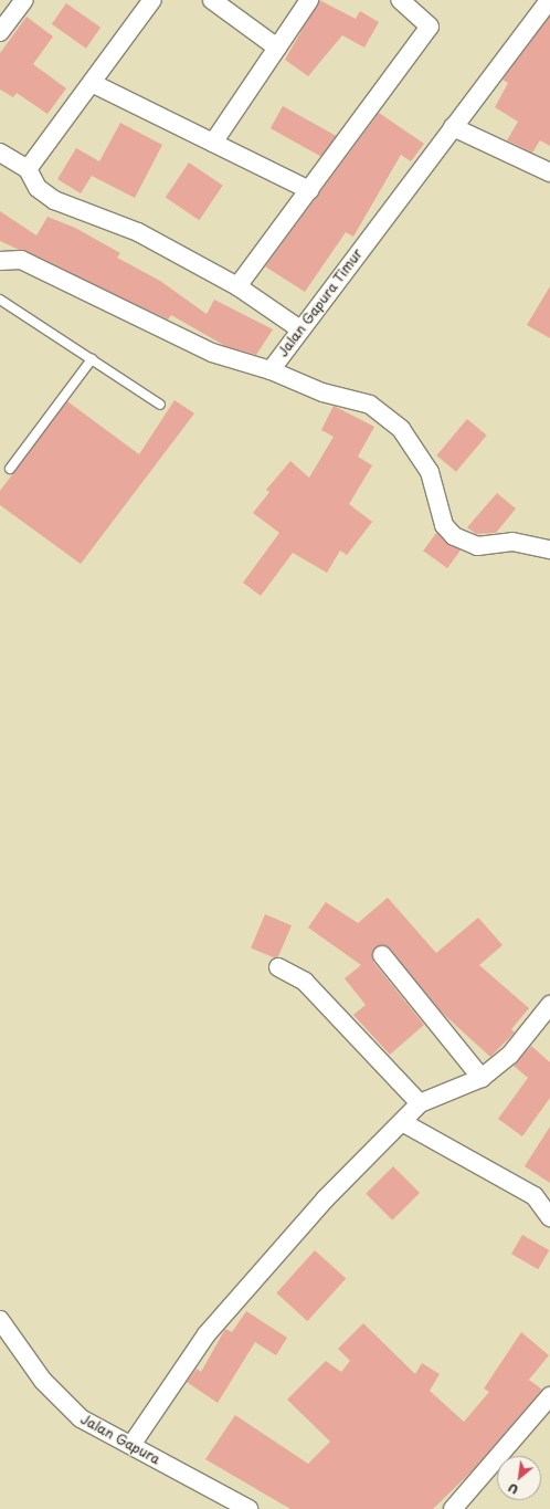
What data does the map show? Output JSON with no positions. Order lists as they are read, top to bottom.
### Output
{
  "streets": {
    "street": ["Jalan Gapura Timur", "Jalan Gapura"]
  },
  "north": "bottom left"
}
